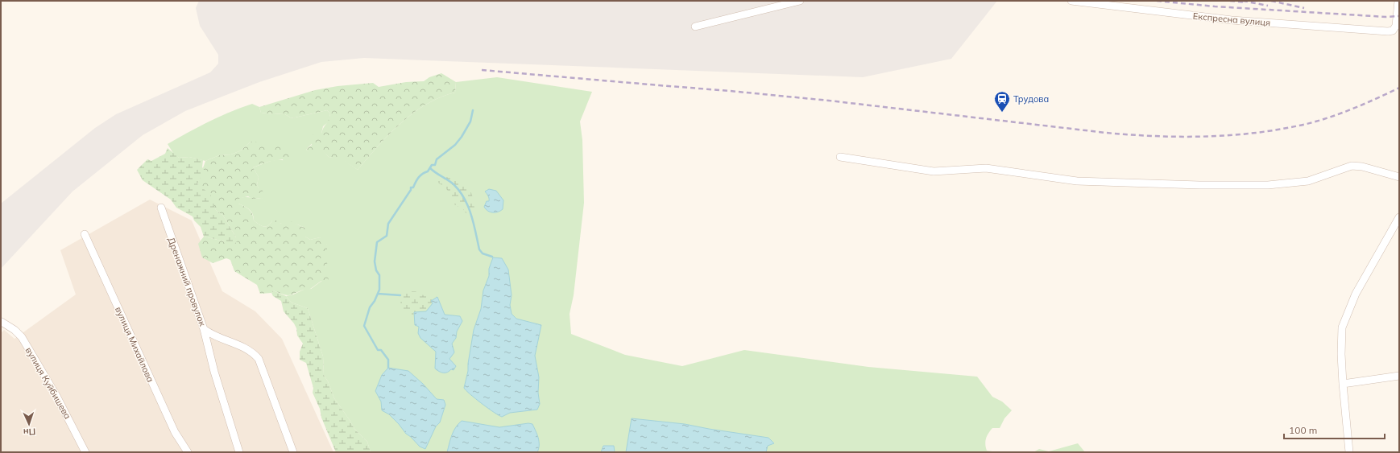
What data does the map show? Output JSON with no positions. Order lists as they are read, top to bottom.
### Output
{
  "streets": {
    "street": [
      "Експресна вулиця",
      "Дренажний провулок",
      "вулиця Михайлова",
      "вулиця Куйбишева"
    ]
  },
  "places": {
    "station": ["Трудова"]
  },
  "scale_bar": "100 m",
  "north": "bottom"
}
